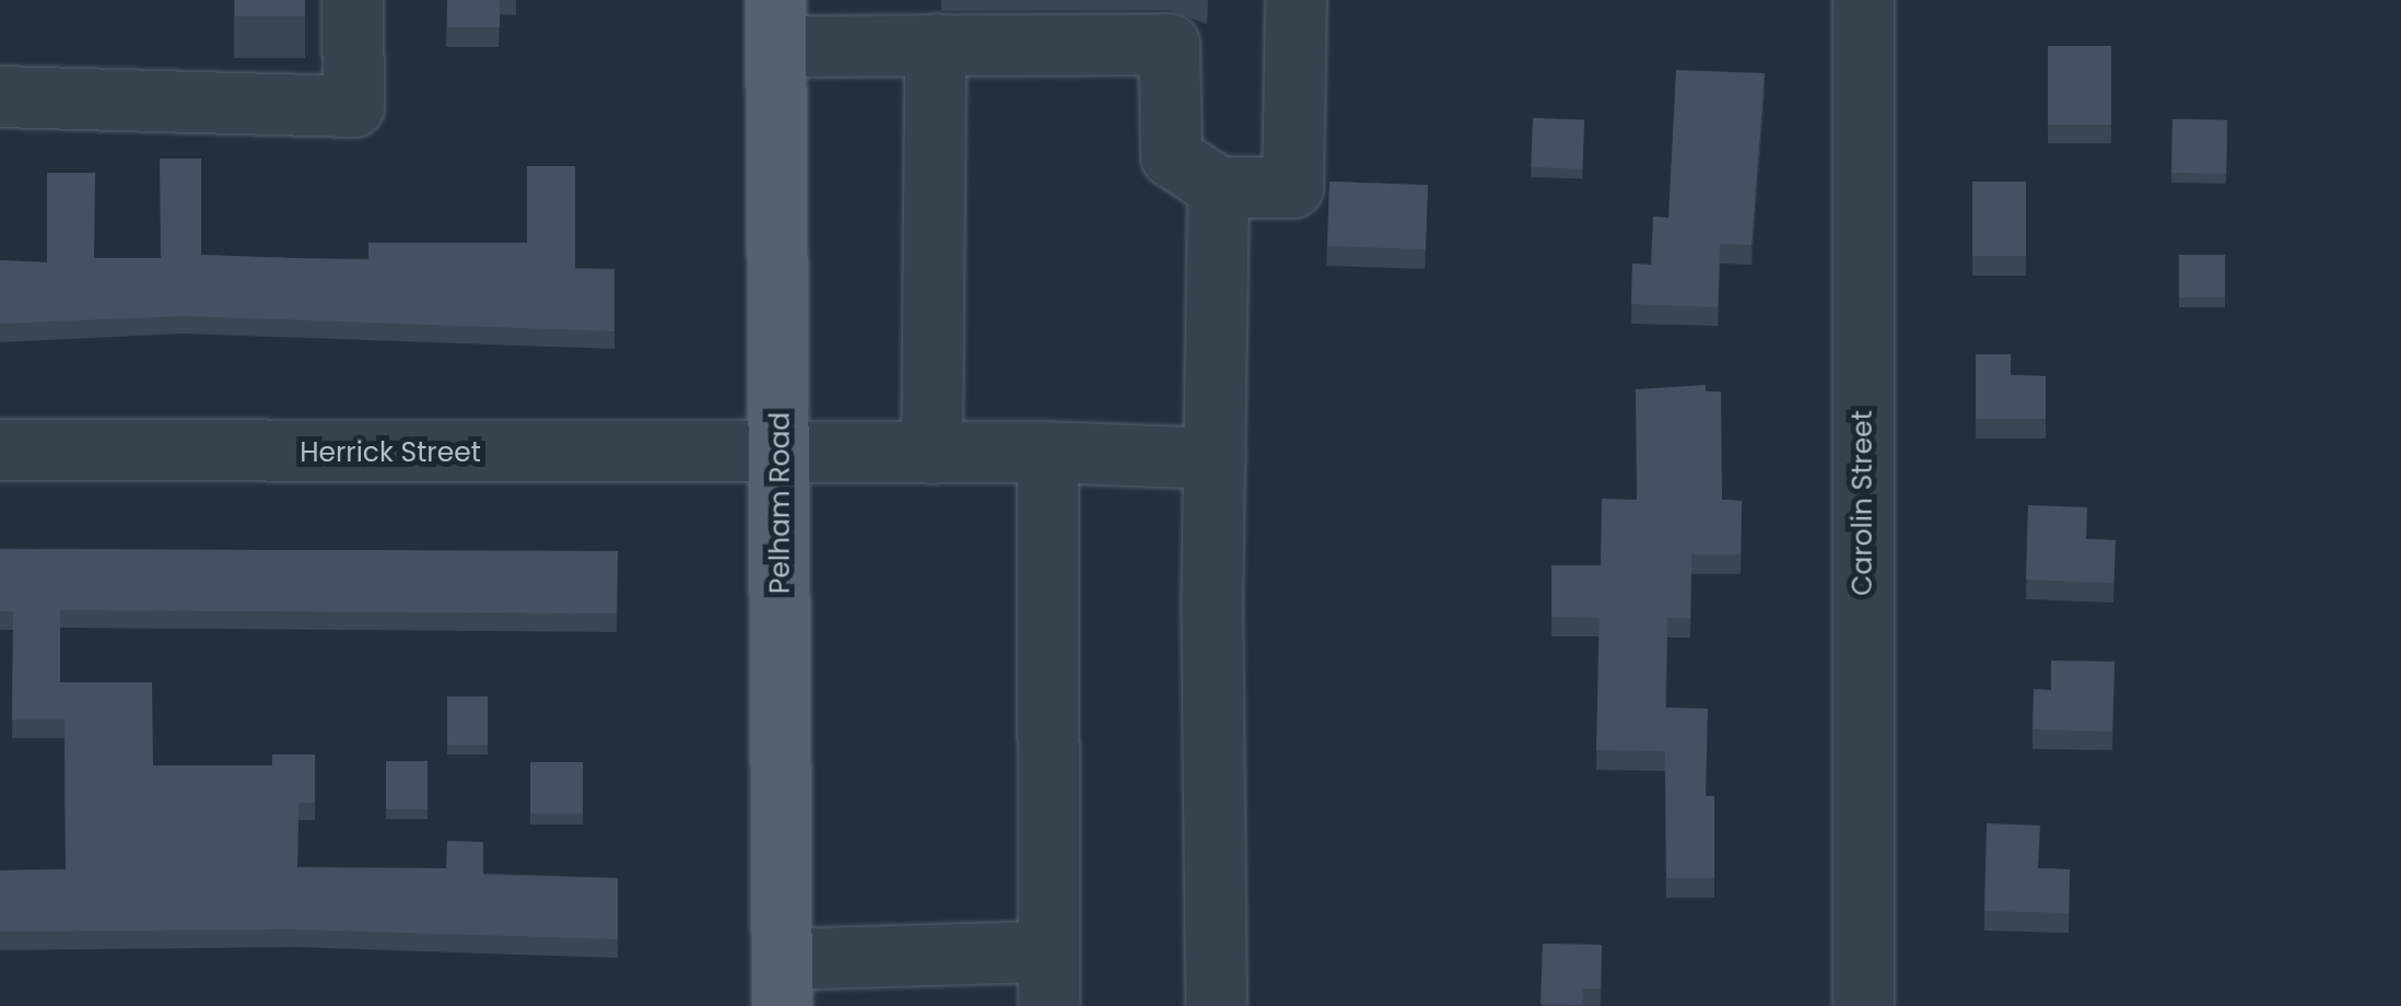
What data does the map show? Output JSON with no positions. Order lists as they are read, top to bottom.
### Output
{
  "streets": {
    "main road": ["Pelham Road"],
    "street": ["Herrick Street", "Carolin Street"]
  },
  "crossings": [
    ["Herrick Street", "Pelham Road"]
  ]
}
